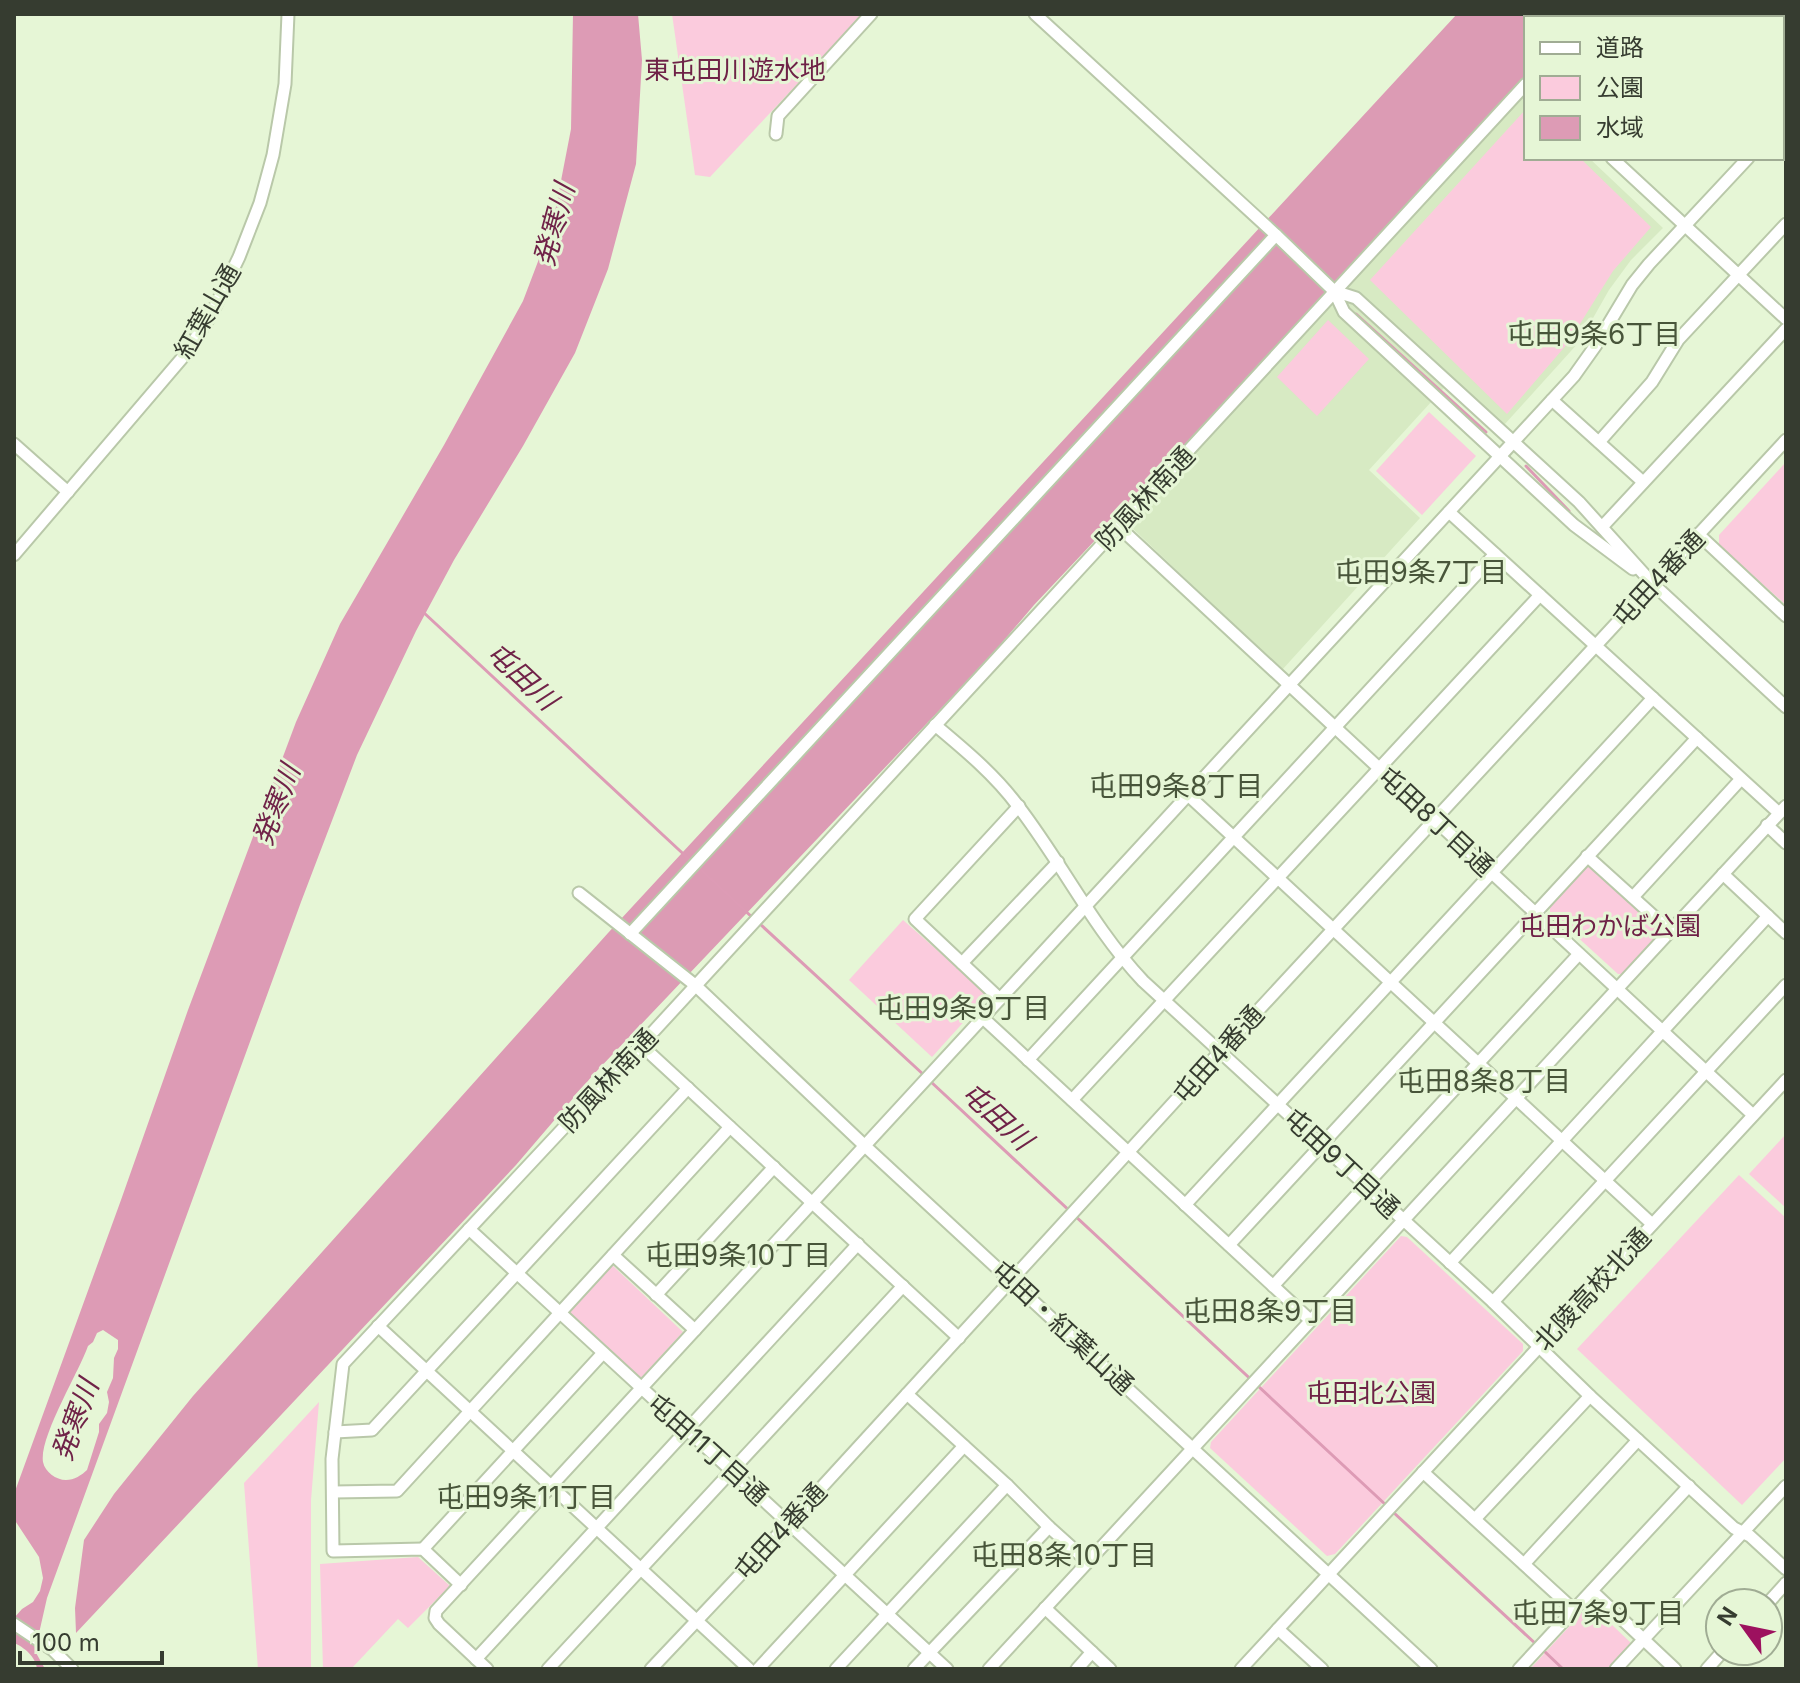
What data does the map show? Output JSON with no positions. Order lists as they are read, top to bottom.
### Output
{
  "streets": {
    "street": [
      "紅葉山通",
      "防風林南通",
      "屯田4番通",
      "屯田8丁目通",
      "屯田9丁目通",
      "北陵高校北通",
      "屯田・紅葉山通",
      "屯田11丁目通"
    ]
  },
  "crossings": [
    ["防風林南通", "屯田8丁目通"],
    ["防風林南通", "屯田9丁目通"],
    ["防風林南通", "屯田・紅葉山通"],
    ["防風林南通", "屯田11丁目通"],
    ["屯田4番通", "屯田8丁目通"],
    ["屯田4番通", "屯田9丁目通"],
    ["屯田4番通", "屯田・紅葉山通"],
    ["屯田4番通", "屯田11丁目通"],
    ["屯田8丁目通", "北陵高校北通"],
    ["屯田9丁目通", "北陵高校北通"],
    ["北陵高校北通", "屯田・紅葉山通"]
  ],
  "districts": [
    "屯田9条6丁目",
    "屯田9条7丁目",
    "屯田9条8丁目",
    "屯田9条9丁目",
    "屯田8条8丁目",
    "屯田9条10丁目",
    "屯田8条9丁目",
    "屯田9条11丁目",
    "屯田8条10丁目",
    "屯田7条9丁目"
  ],
  "water": ["発寒川", "屯田川"],
  "parks": ["東屯田川遊水地", "屯田わかば公園", "屯田北公園"],
  "legend": ["道路", "公園", "水域"],
  "scale_bar": "100 m",
  "north": "top left"
}
